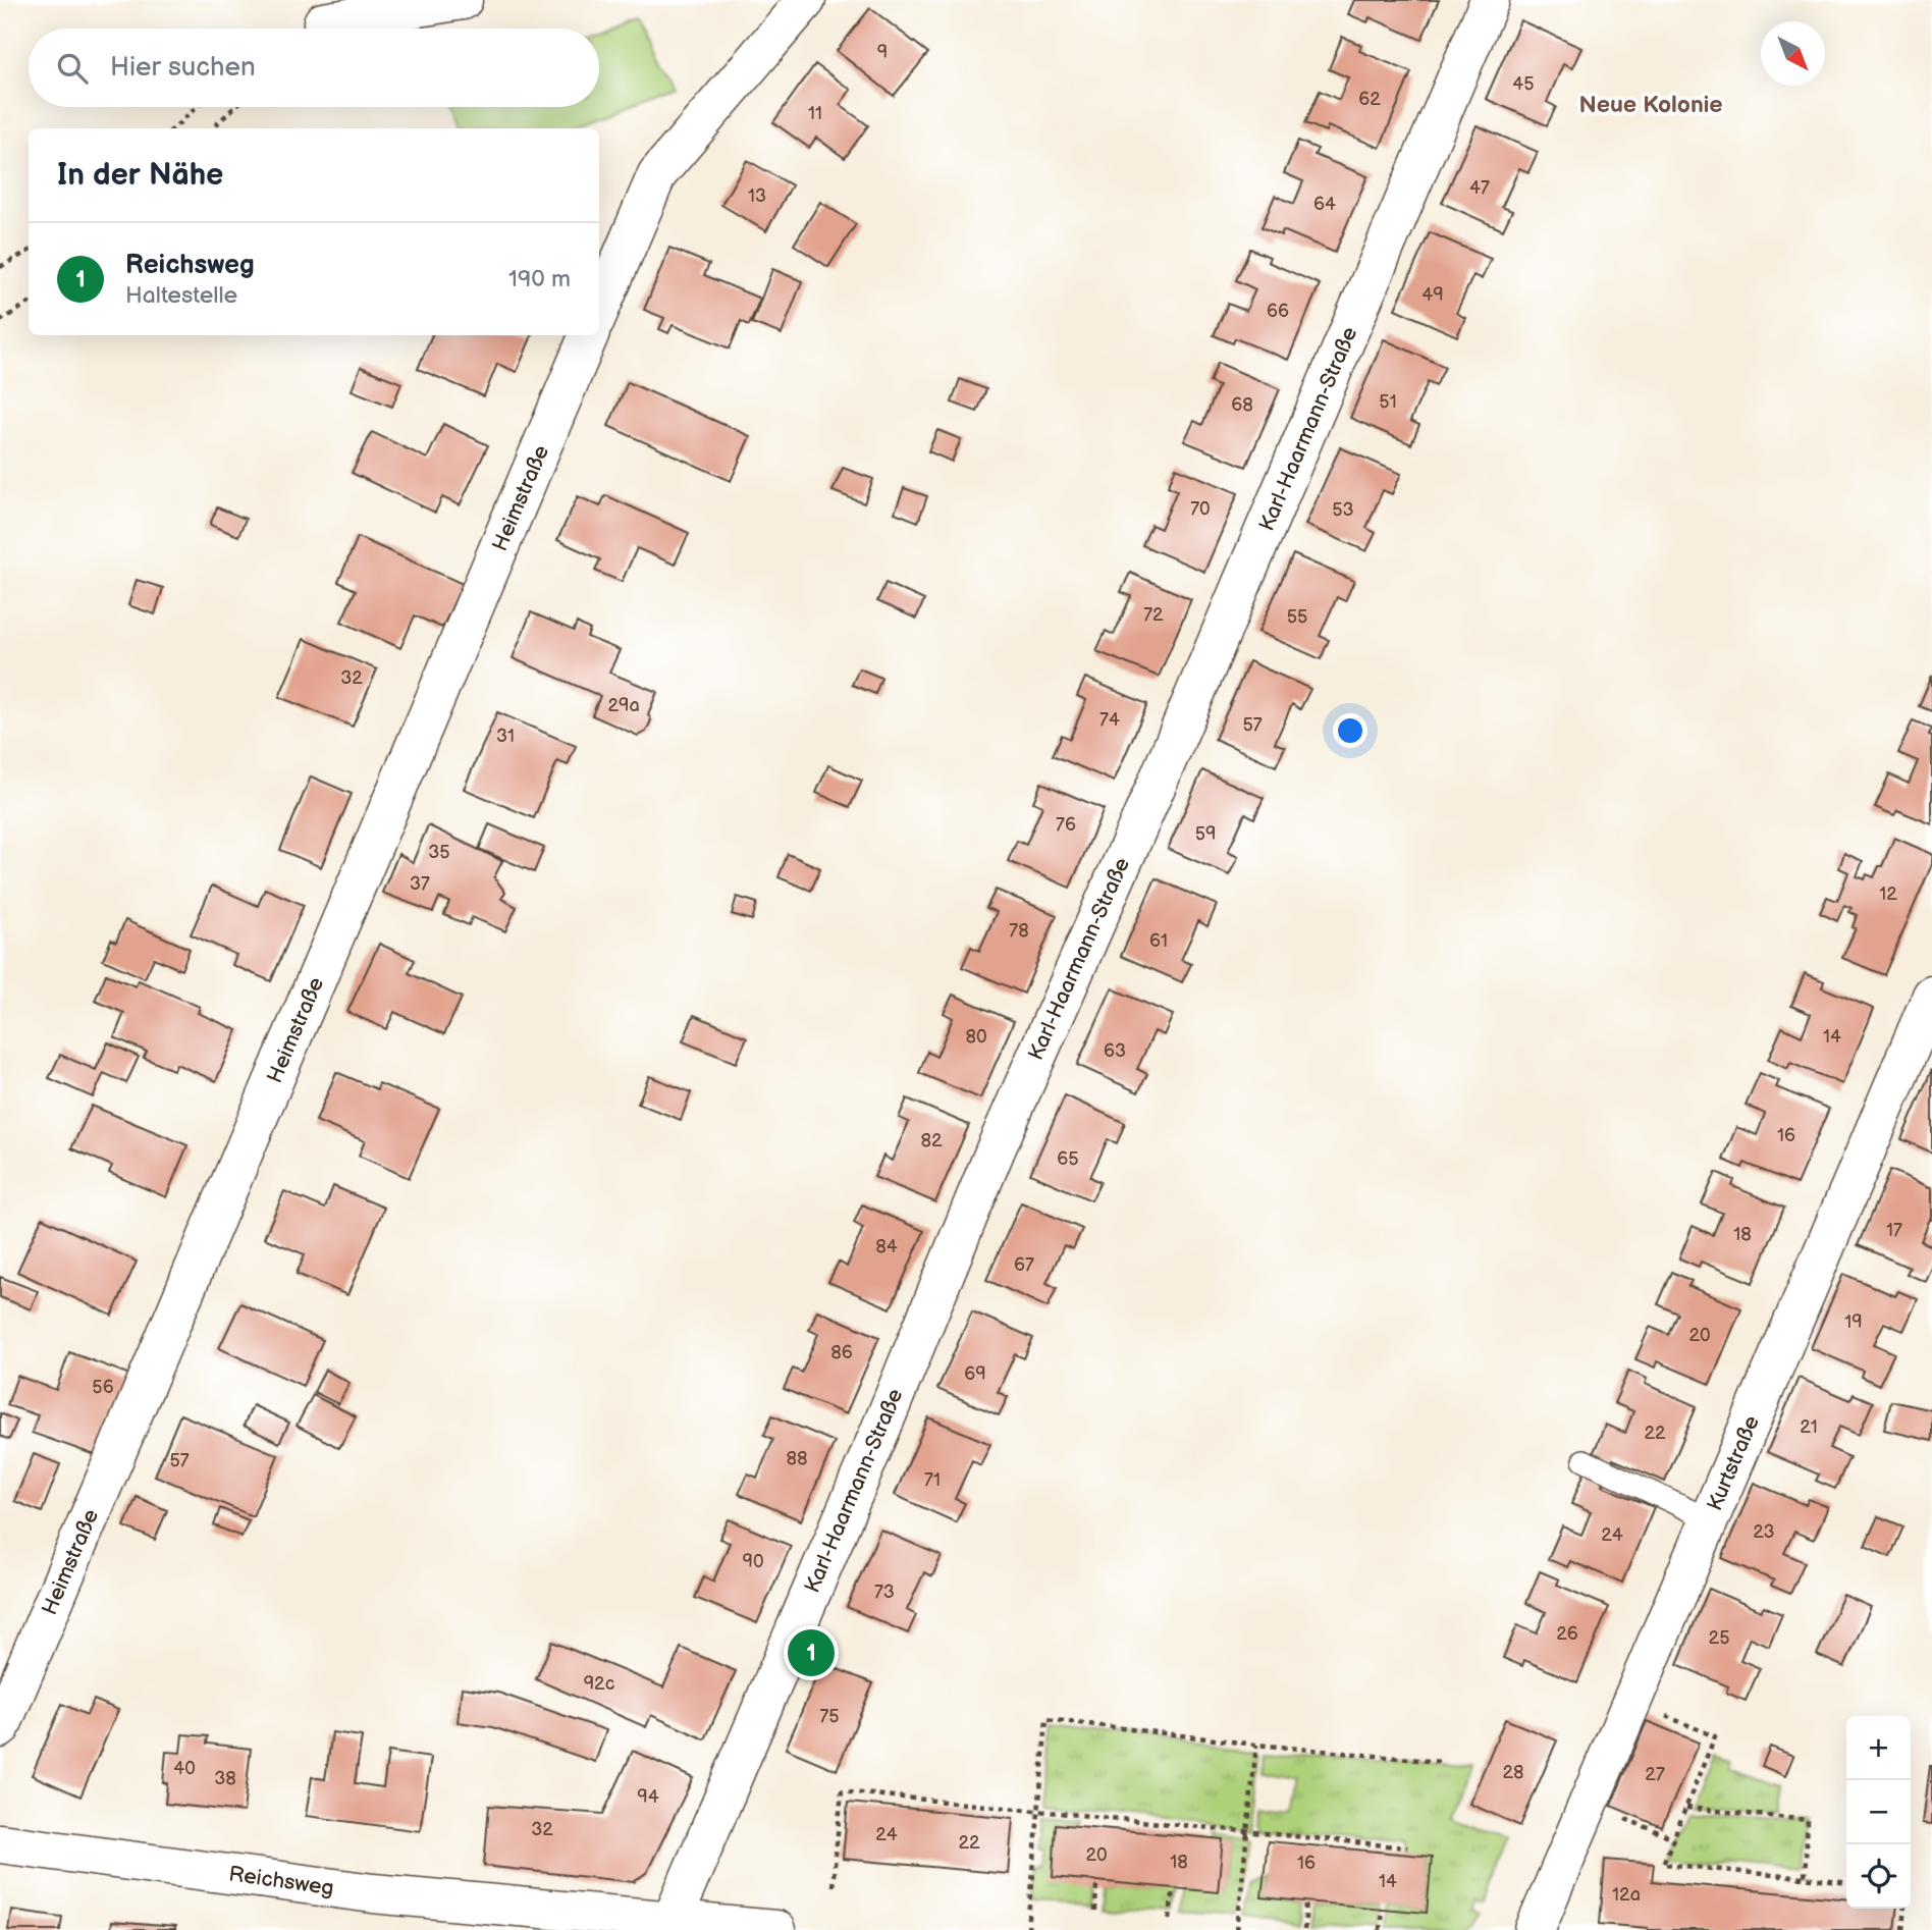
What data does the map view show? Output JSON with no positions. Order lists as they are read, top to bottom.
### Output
{
  "streets": {
    "street": [
      "Karl-Haarmann-Straße",
      "Heimstraße",
      "Kurtstraße",
      "Reichsweg"
    ]
  },
  "crossings": [
    ["Karl-Haarmann-Straße", "Reichsweg"]
  ],
  "districts": ["Neue Kolonie"],
  "house_numbers": [
    "9",
    "45",
    "62",
    "11",
    "47",
    "13",
    "64",
    "49",
    "66",
    "51",
    "68",
    "70",
    "53",
    "72",
    "55",
    "32",
    "29a",
    "74",
    "57",
    "31",
    "76",
    "59",
    "35",
    "37",
    "12",
    "78",
    "61",
    "80",
    "14",
    "63",
    "16",
    "82",
    "65",
    "17",
    "18",
    "84",
    "67",
    "19",
    "20",
    "86",
    "69",
    "56",
    "21",
    "22",
    "88",
    "57",
    "71",
    "23",
    "24",
    "90",
    "73",
    "26",
    "25",
    "92c",
    "75",
    "40",
    "28",
    "27",
    "38",
    "94",
    "32",
    "24",
    "22",
    "20",
    "18",
    "16",
    "14",
    "12a"
  ],
  "north": "bottom right",
  "page": {
    "search": "Hier suchen",
    "heading": "In der Nähe",
    "list": [
      {
        "mark": "1",
        "name": "Reichsweg",
        "note": "Haltestelle",
        "value": "190 m"
      }
    ],
    "pins": "1",
    "map_buttons": ["+", "−"]
  }
}
